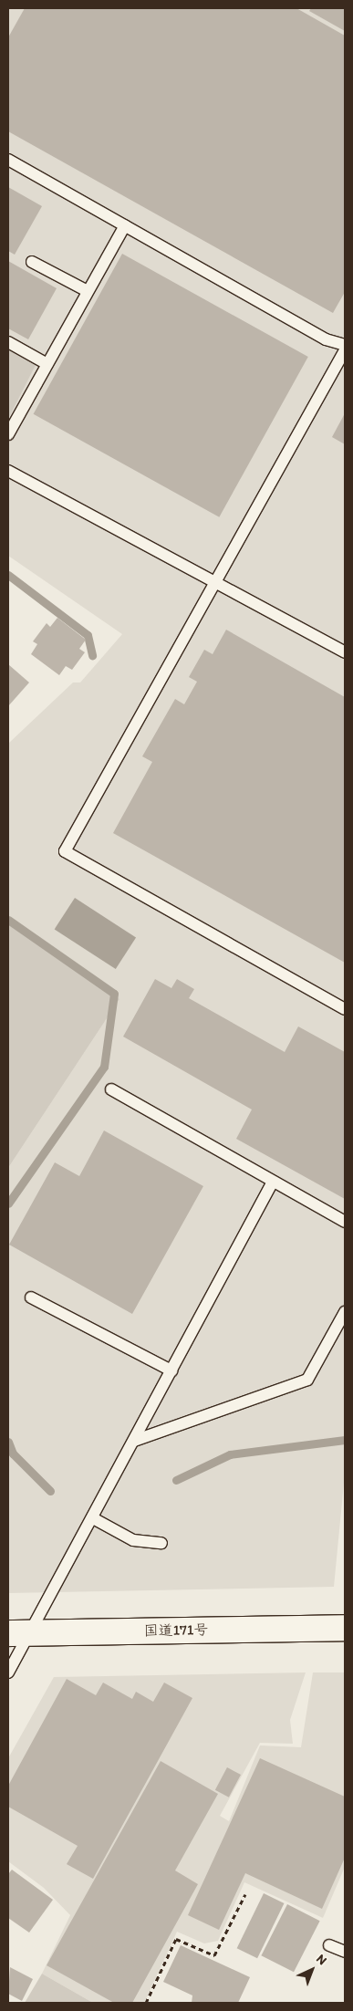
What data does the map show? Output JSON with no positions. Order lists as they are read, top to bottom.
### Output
{
  "streets": {
    "highway": ["国道171号"]
  },
  "north": "top right"
}
